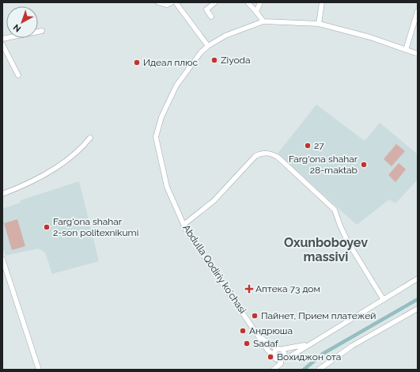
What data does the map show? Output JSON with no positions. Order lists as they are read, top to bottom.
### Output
{
  "streets": {
    "street": ["Abdulla Qodiriy koʻchasi"]
  },
  "districts": ["Oxunboboyev massivi"],
  "places": {
    "other": [
      "Ziyoda",
      "Идеал плюс",
      "27",
      "Farg'ona shahar 28-maktab",
      "Farg'ona shahar 2-son politexnikumi",
      "Пайнет, Прием платежей",
      "Андрюша",
      "Sadaf",
      "Вохиджон ота"
    ],
    "health": ["Аптека 73 дом"]
  },
  "north": "bottom left"
}
